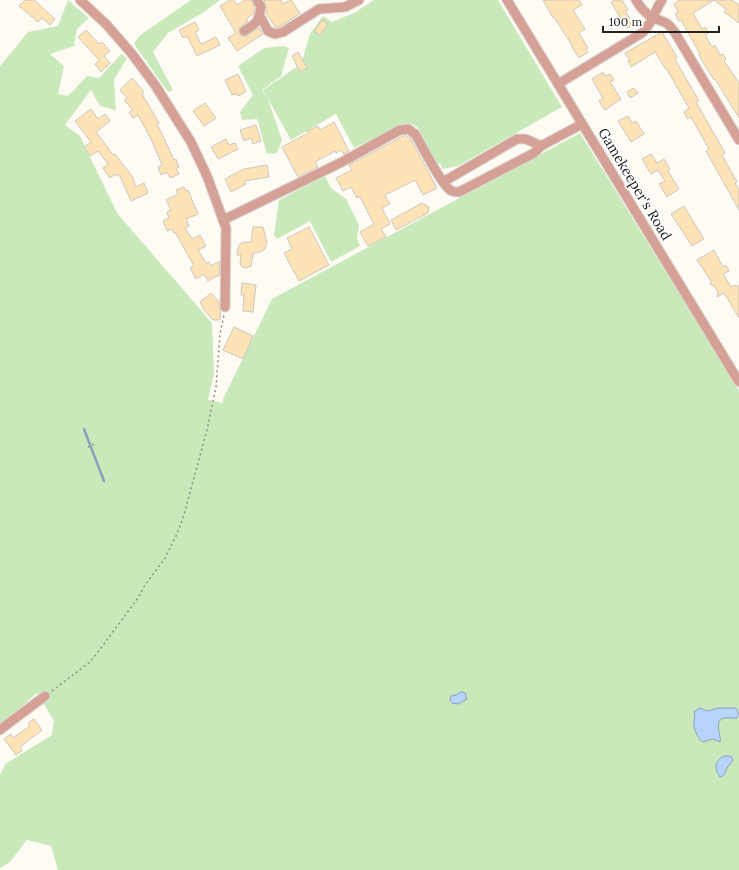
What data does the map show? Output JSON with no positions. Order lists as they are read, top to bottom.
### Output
{
  "streets": {
    "street": ["Gamekeeper's Road"]
  },
  "scale_bar": "100 m"
}
